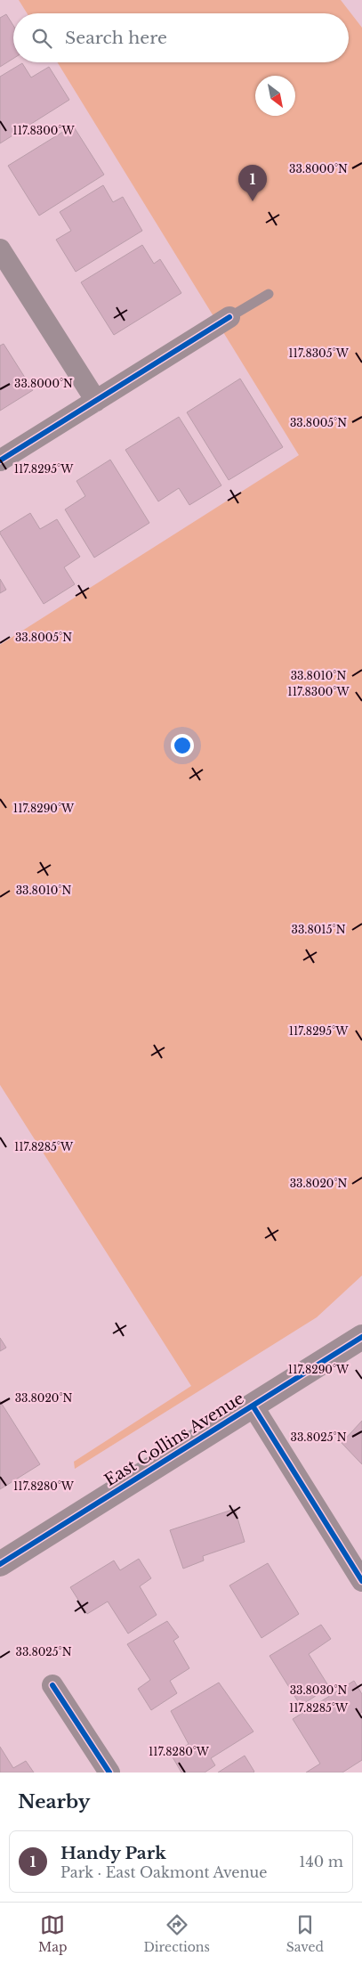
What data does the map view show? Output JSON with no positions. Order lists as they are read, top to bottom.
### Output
{
  "streets": {
    "street": ["East Collins Avenue"]
  },
  "north": "bottom right",
  "page": {
    "search": "Search here",
    "pins": "1",
    "heading": "Nearby",
    "list": [
      {
        "mark": "1",
        "name": "Handy Park",
        "note": "Park · East Oakmont Avenue",
        "value": "140 m"
      }
    ],
    "nav": ["Map", "Directions", "Saved"]
  },
  "coordinates": [
    "117.8300°W",
    "33.8000°N",
    "117.8305°W",
    "33.8005°N",
    "117.8295°W",
    "33.8010°N",
    "117.8290°W",
    "33.8015°N",
    "117.8285°W",
    "33.8020°N",
    "33.8025°N",
    "117.8280°W",
    "33.8030°N"
  ]
}
